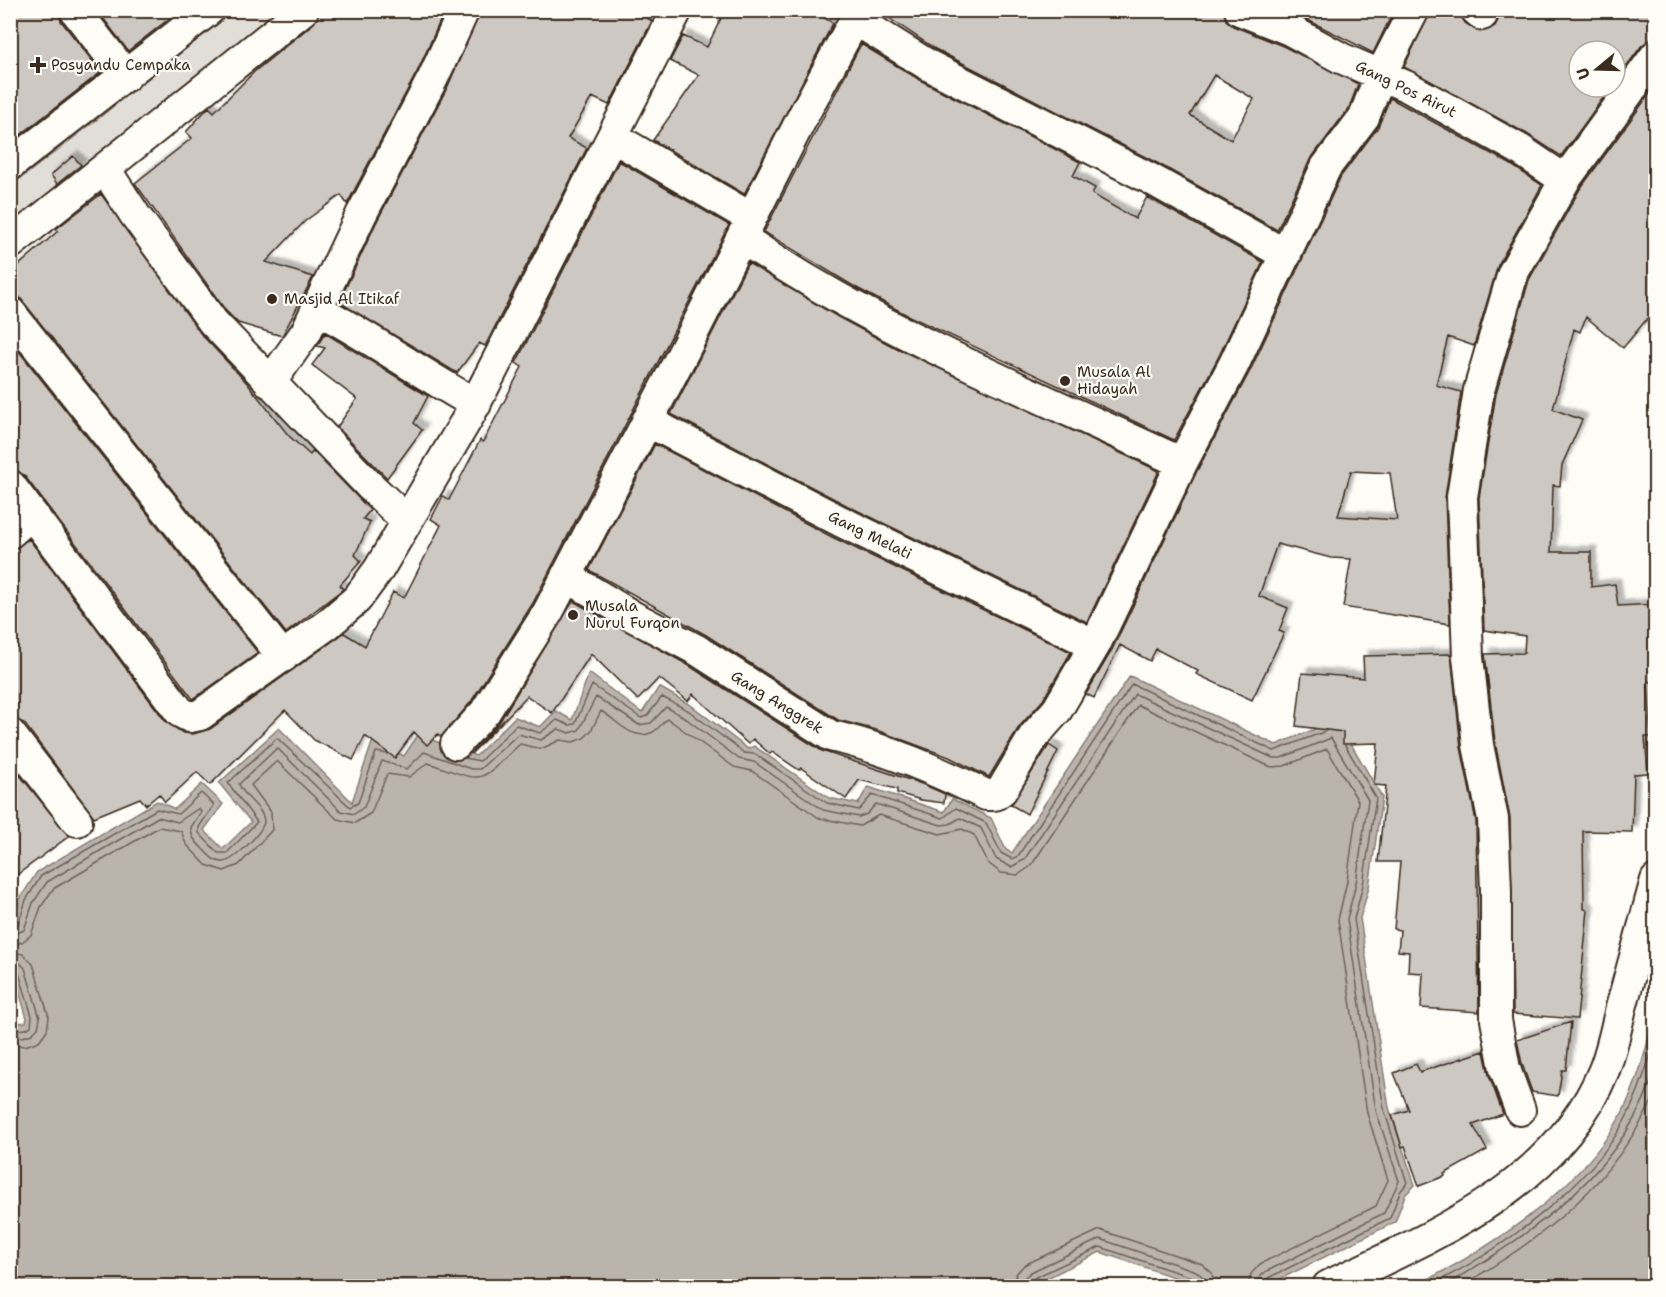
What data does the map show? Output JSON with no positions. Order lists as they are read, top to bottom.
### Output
{
  "streets": {
    "street": ["Gang Pos Airut", "Gang Melati", "Gang Anggrek"]
  },
  "crossings": [
    ["Gang Melati", "Gang Anggrek"]
  ],
  "places": {
    "health": ["Posyandu Cempaka"],
    "other": ["Masjid Al Itikaf", "Musala Al Hidayah", "Musala Nurul Furqon"]
  },
  "north": "left"
}
